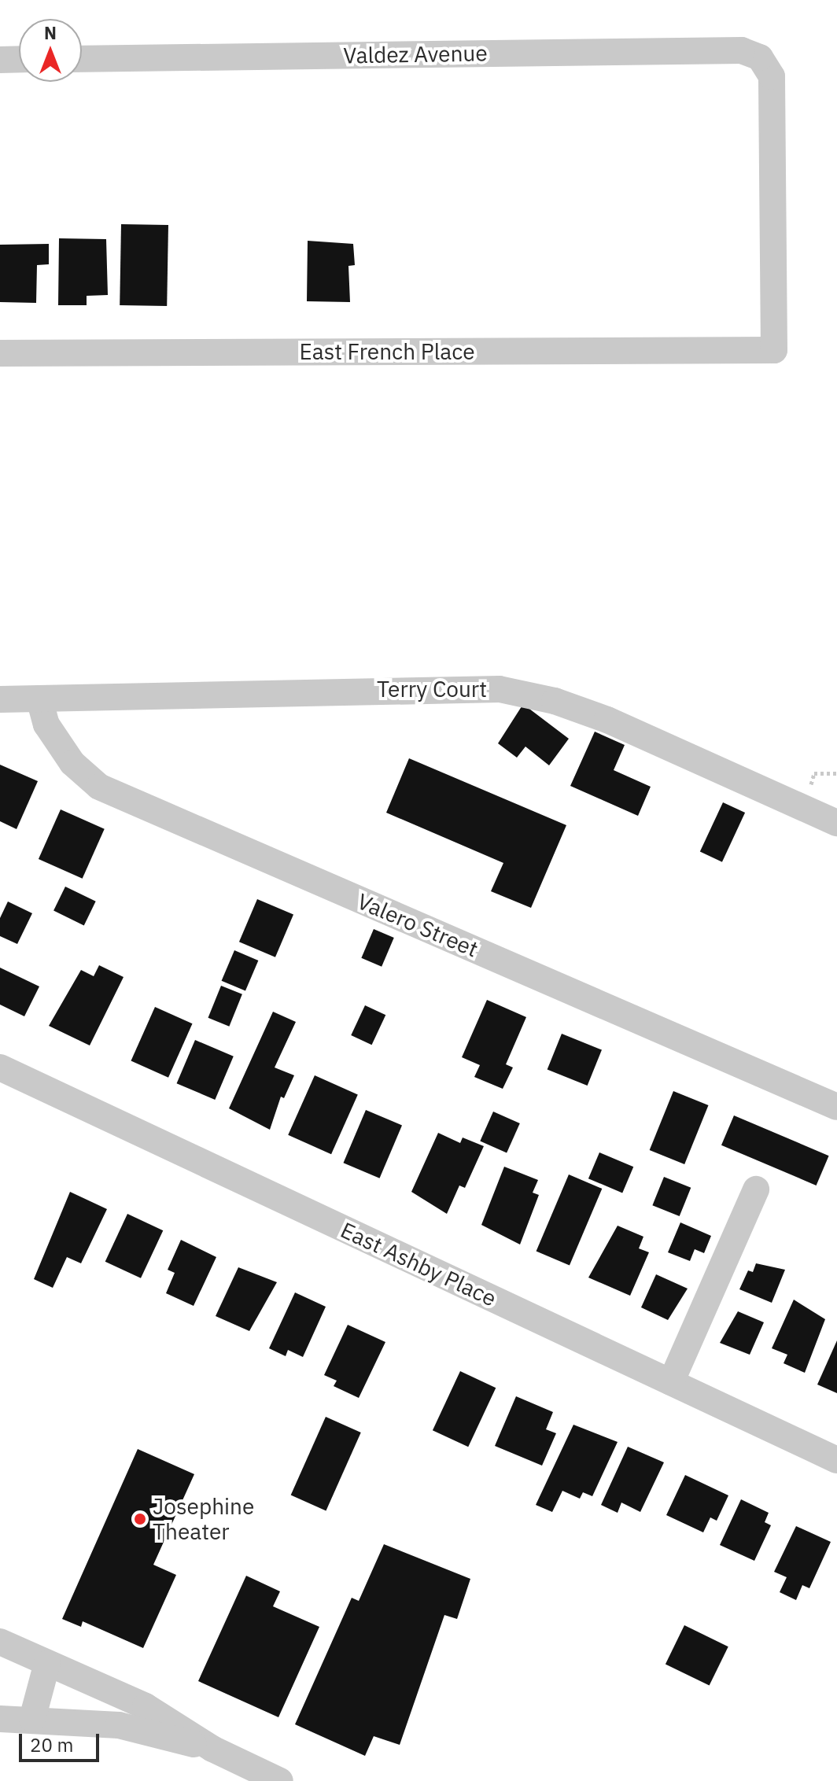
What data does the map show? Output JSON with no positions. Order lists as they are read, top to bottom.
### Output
{
  "streets": {
    "street": [
      "Valdez Avenue",
      "East French Place",
      "Terry Court",
      "Valero Street",
      "East Ashby Place"
    ]
  },
  "crossings": [
    ["Valdez Avenue", "East French Place"],
    ["Terry Court", "Valero Street"]
  ],
  "places": ["Josephine Theater"],
  "scale_bar": "20 m",
  "north": "top"
}
